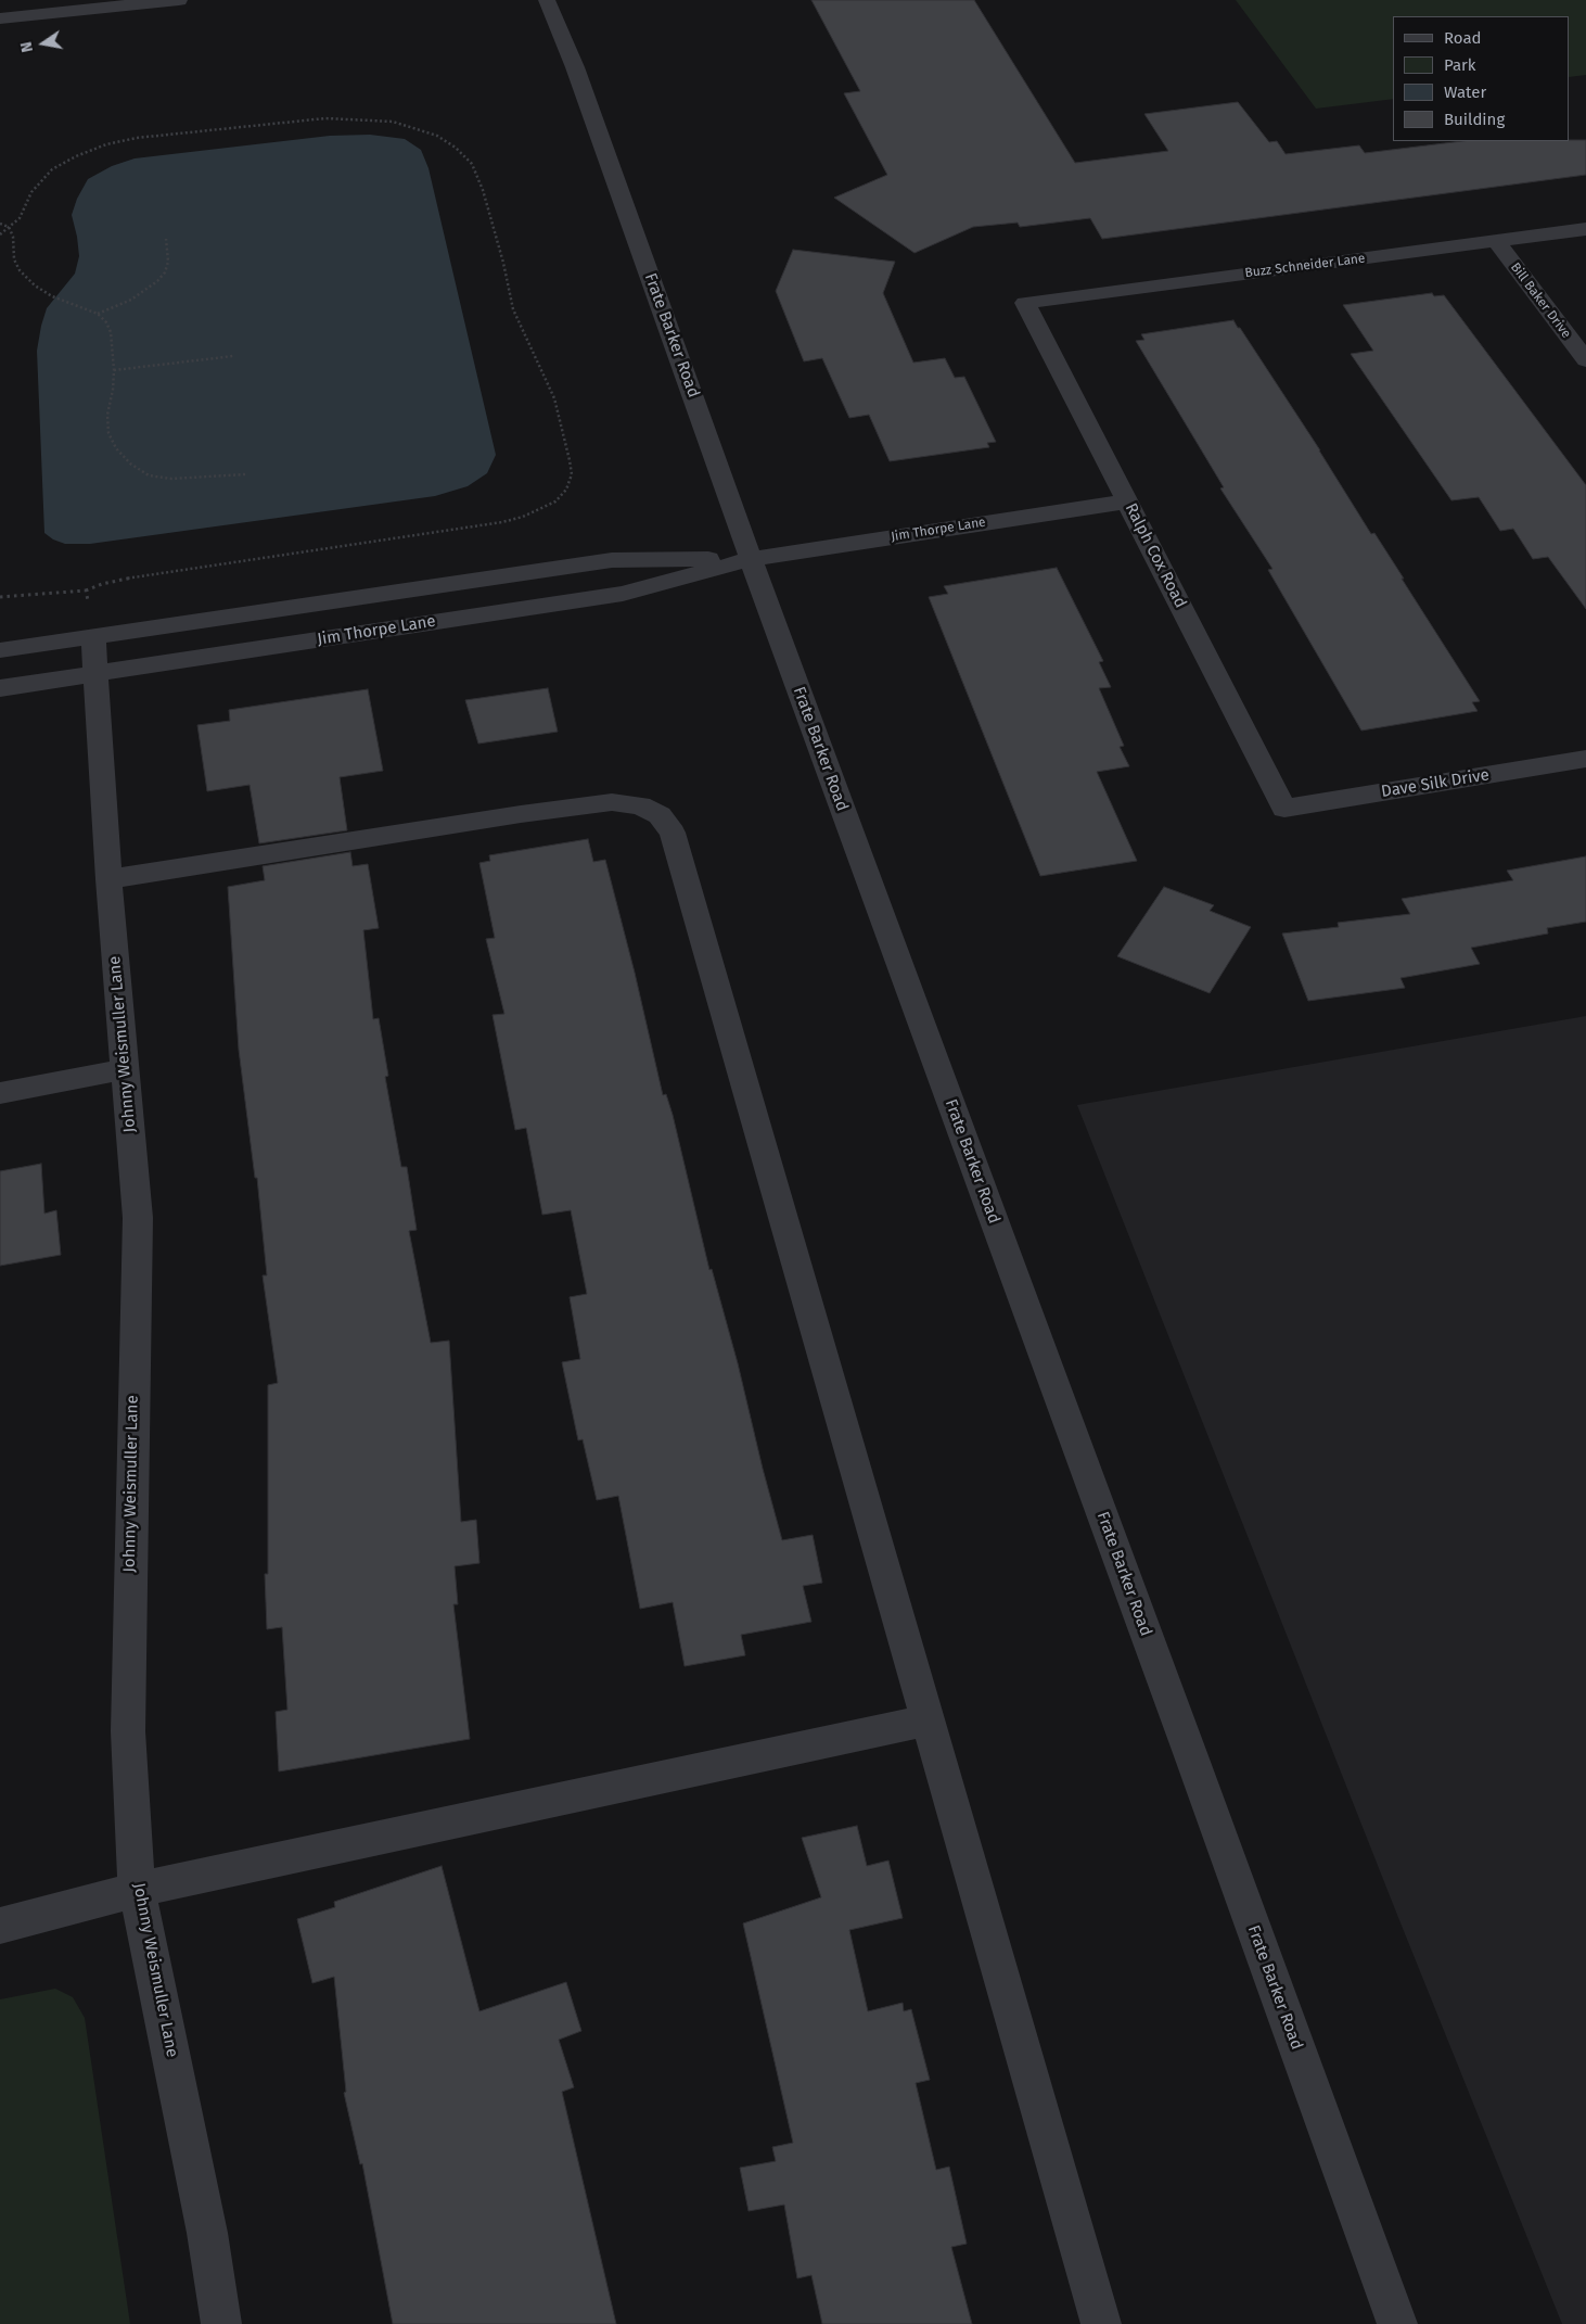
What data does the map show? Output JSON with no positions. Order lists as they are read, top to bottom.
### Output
{
  "streets": {
    "street": [
      "Buzz Schneider Lane",
      "Bill Baker Drive",
      "Frate Barker Road",
      "Jim Thorpe Lane",
      "Ralph Cox Road",
      "Dave Silk Drive",
      "Johnny Weismuller Lane"
    ]
  },
  "crossings": [
    ["Buzz Schneider Lane", "Bill Baker Drive"],
    ["Buzz Schneider Lane", "Ralph Cox Road"],
    ["Frate Barker Road", "Jim Thorpe Lane"],
    ["Jim Thorpe Lane", "Ralph Cox Road"],
    ["Jim Thorpe Lane", "Johnny Weismuller Lane"],
    ["Ralph Cox Road", "Dave Silk Drive"]
  ],
  "legend": [
    "Road",
    "Park",
    "Water",
    "Building"
  ],
  "north": "left"
}
